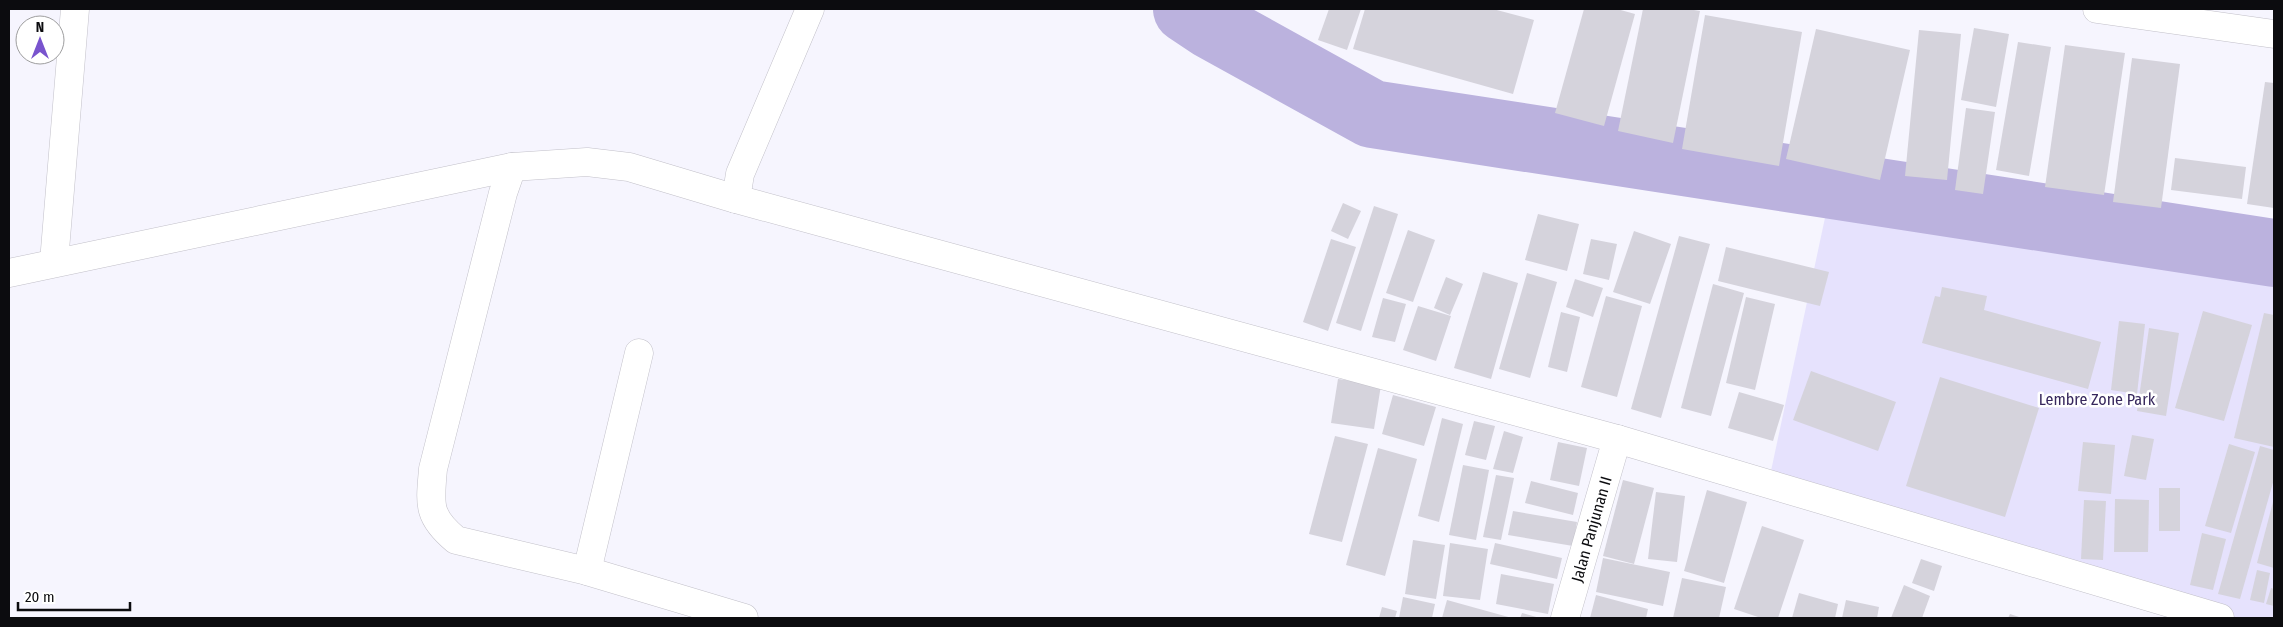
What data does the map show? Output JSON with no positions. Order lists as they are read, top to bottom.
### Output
{
  "streets": {
    "street": ["Jalan Panjunan II"]
  },
  "parks": ["Lembre Zone Park"],
  "scale_bar": "20 m",
  "north": "top"
}
